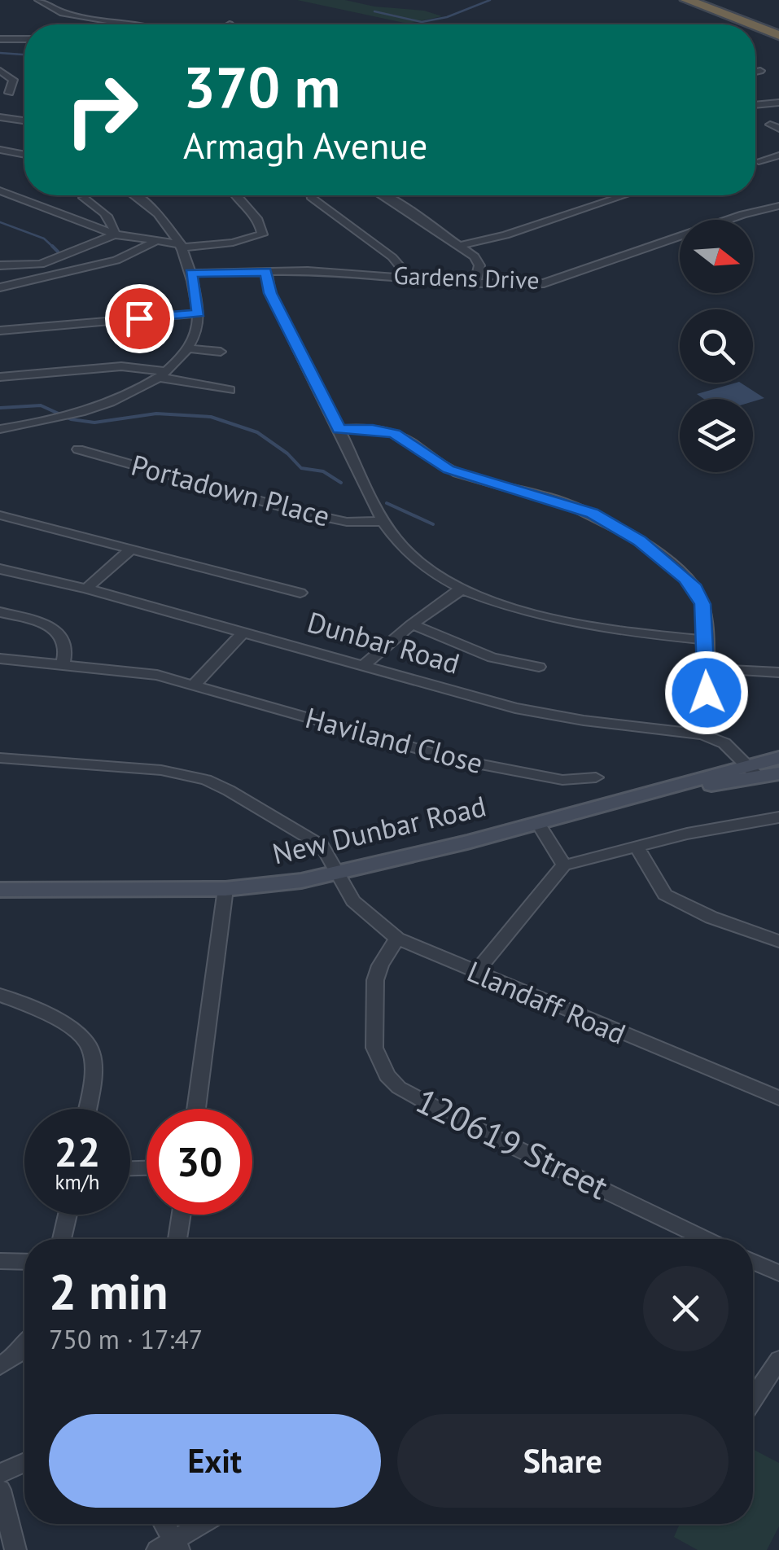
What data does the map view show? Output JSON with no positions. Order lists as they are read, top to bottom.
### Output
{
  "streets": {
    "street": [
      "Gardens Drive",
      "Portadown Place",
      "Dunbar Road",
      "Haviland Close",
      "New Dunbar Road",
      "Llandaff Road",
      "120619 Street"
    ]
  },
  "crossings": [
    ["Dunbar Road", "New Dunbar Road"],
    ["New Dunbar Road", "Llandaff Road"],
    ["Llandaff Road", "120619 Street"]
  ],
  "north": "right",
  "page": {
    "turn": ["370 m", "Armagh Avenue"],
    "speed": "22 km/h",
    "limit": "30",
    "heading": ["2 min", "750 m · 17:47"],
    "buttons": ["Exit", "Share"]
  }
}
